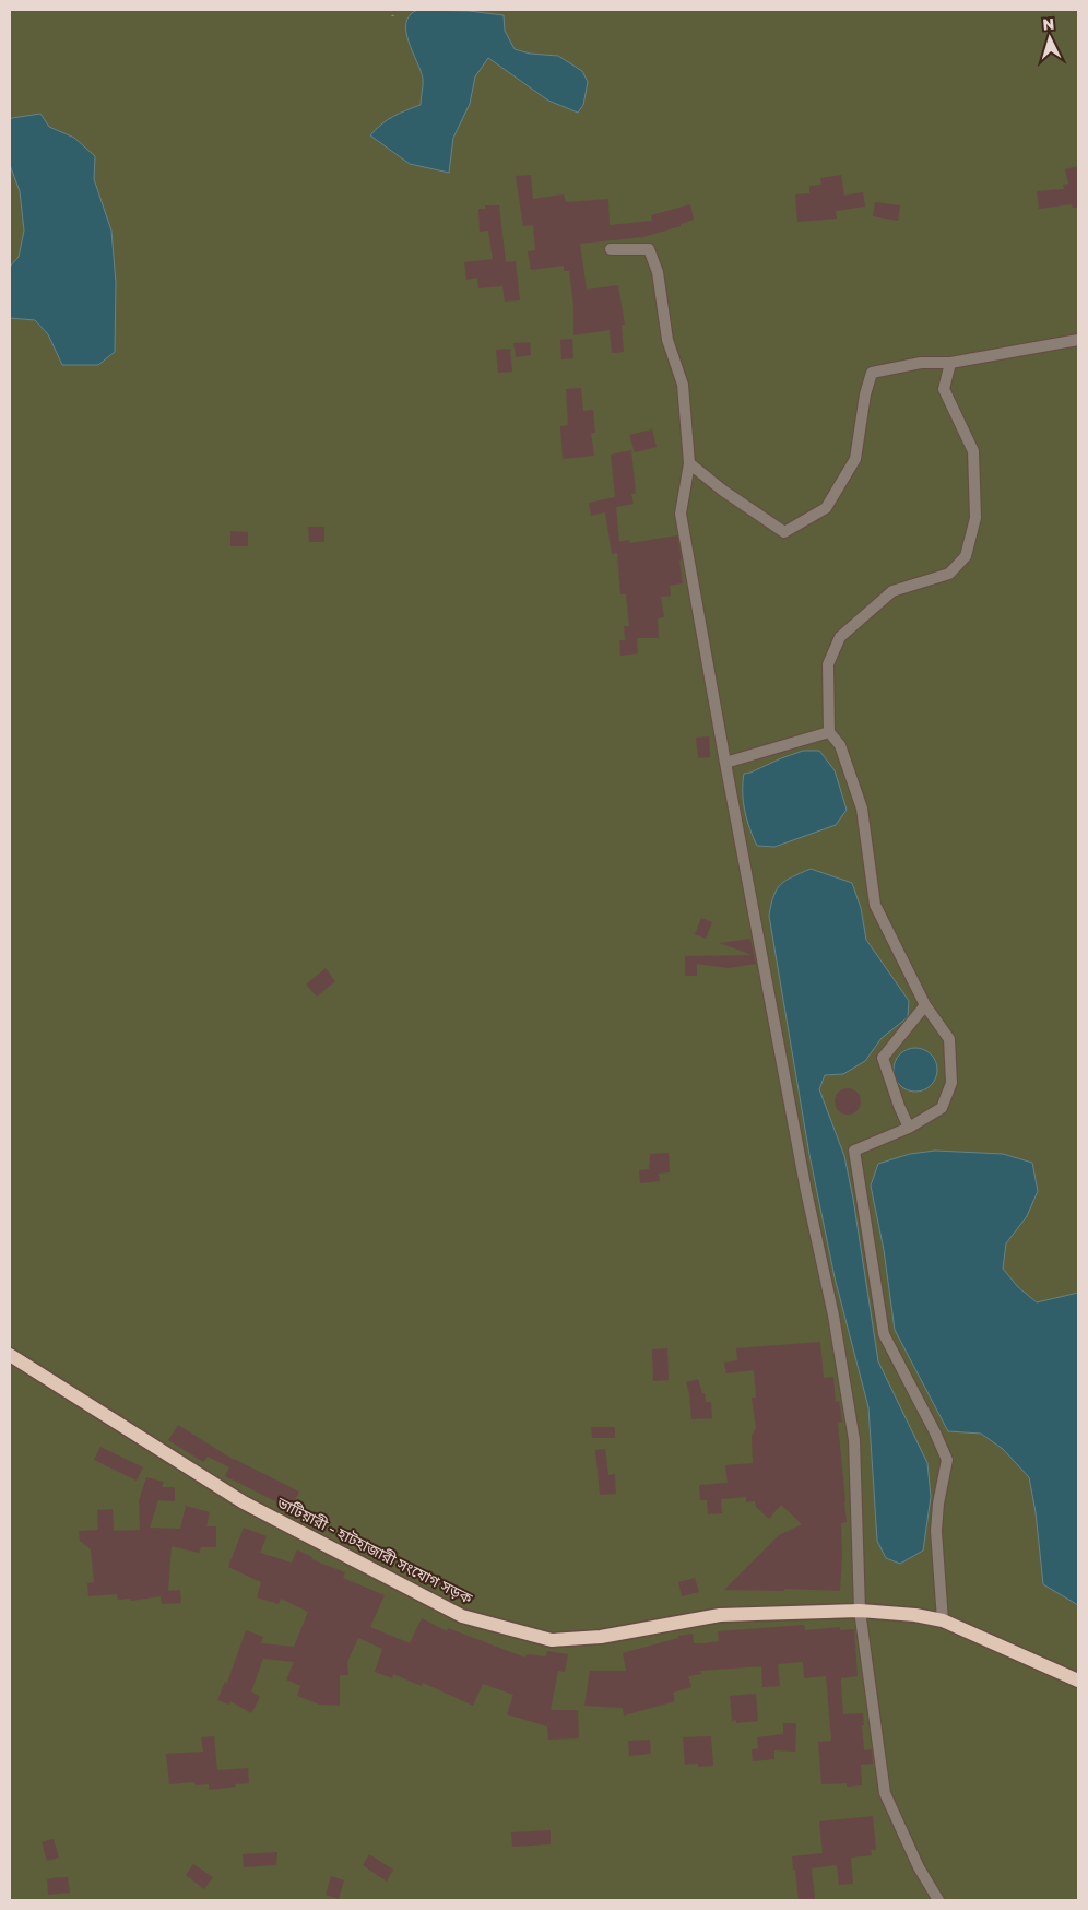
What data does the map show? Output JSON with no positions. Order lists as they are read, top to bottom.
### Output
{
  "streets": {
    "main road": ["ভাটিয়ারী - হাটহাজারী সংযোগ সড়ক"]
  },
  "north": "top"
}
